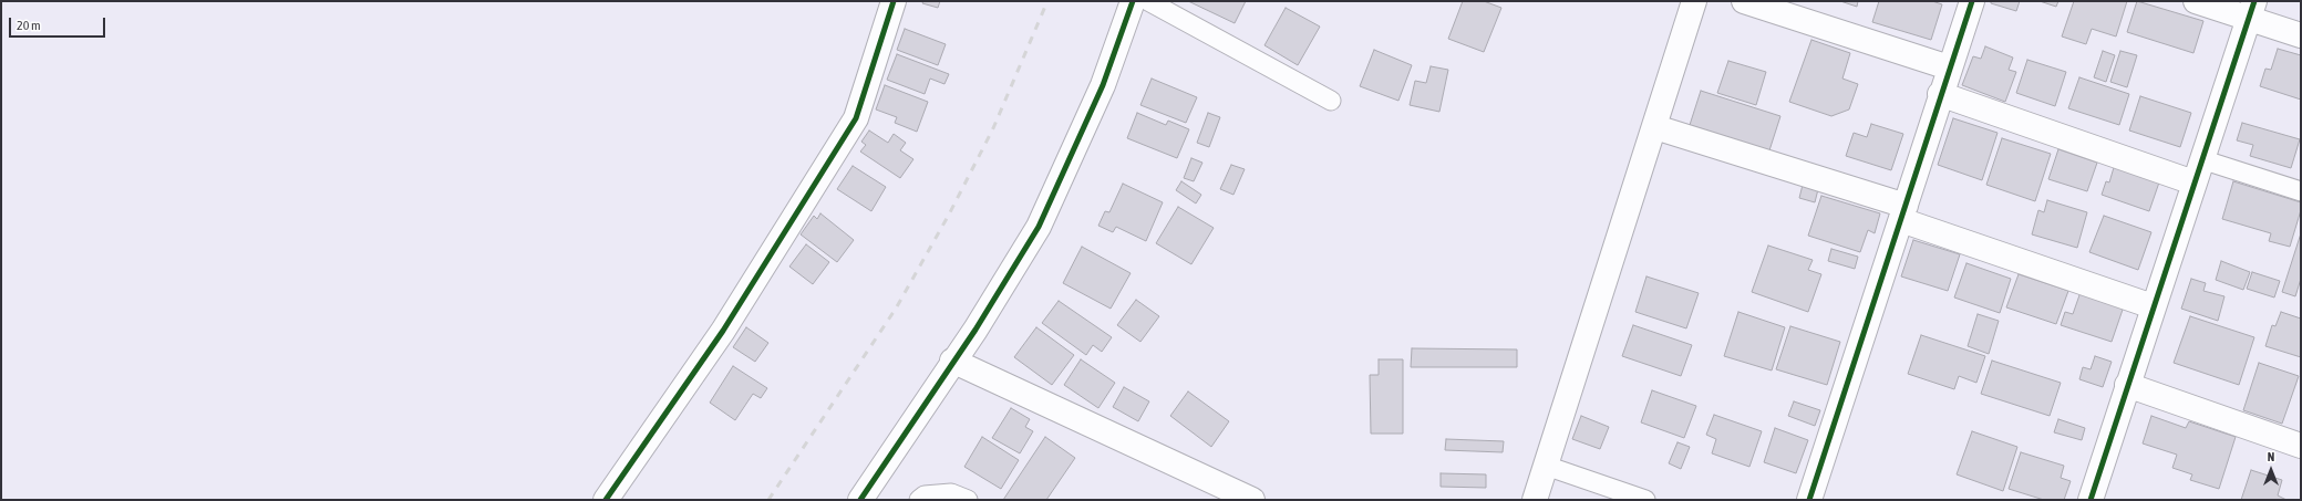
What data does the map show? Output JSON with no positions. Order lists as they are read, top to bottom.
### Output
{
  "scale_bar": "20 m",
  "north": "top"
}
